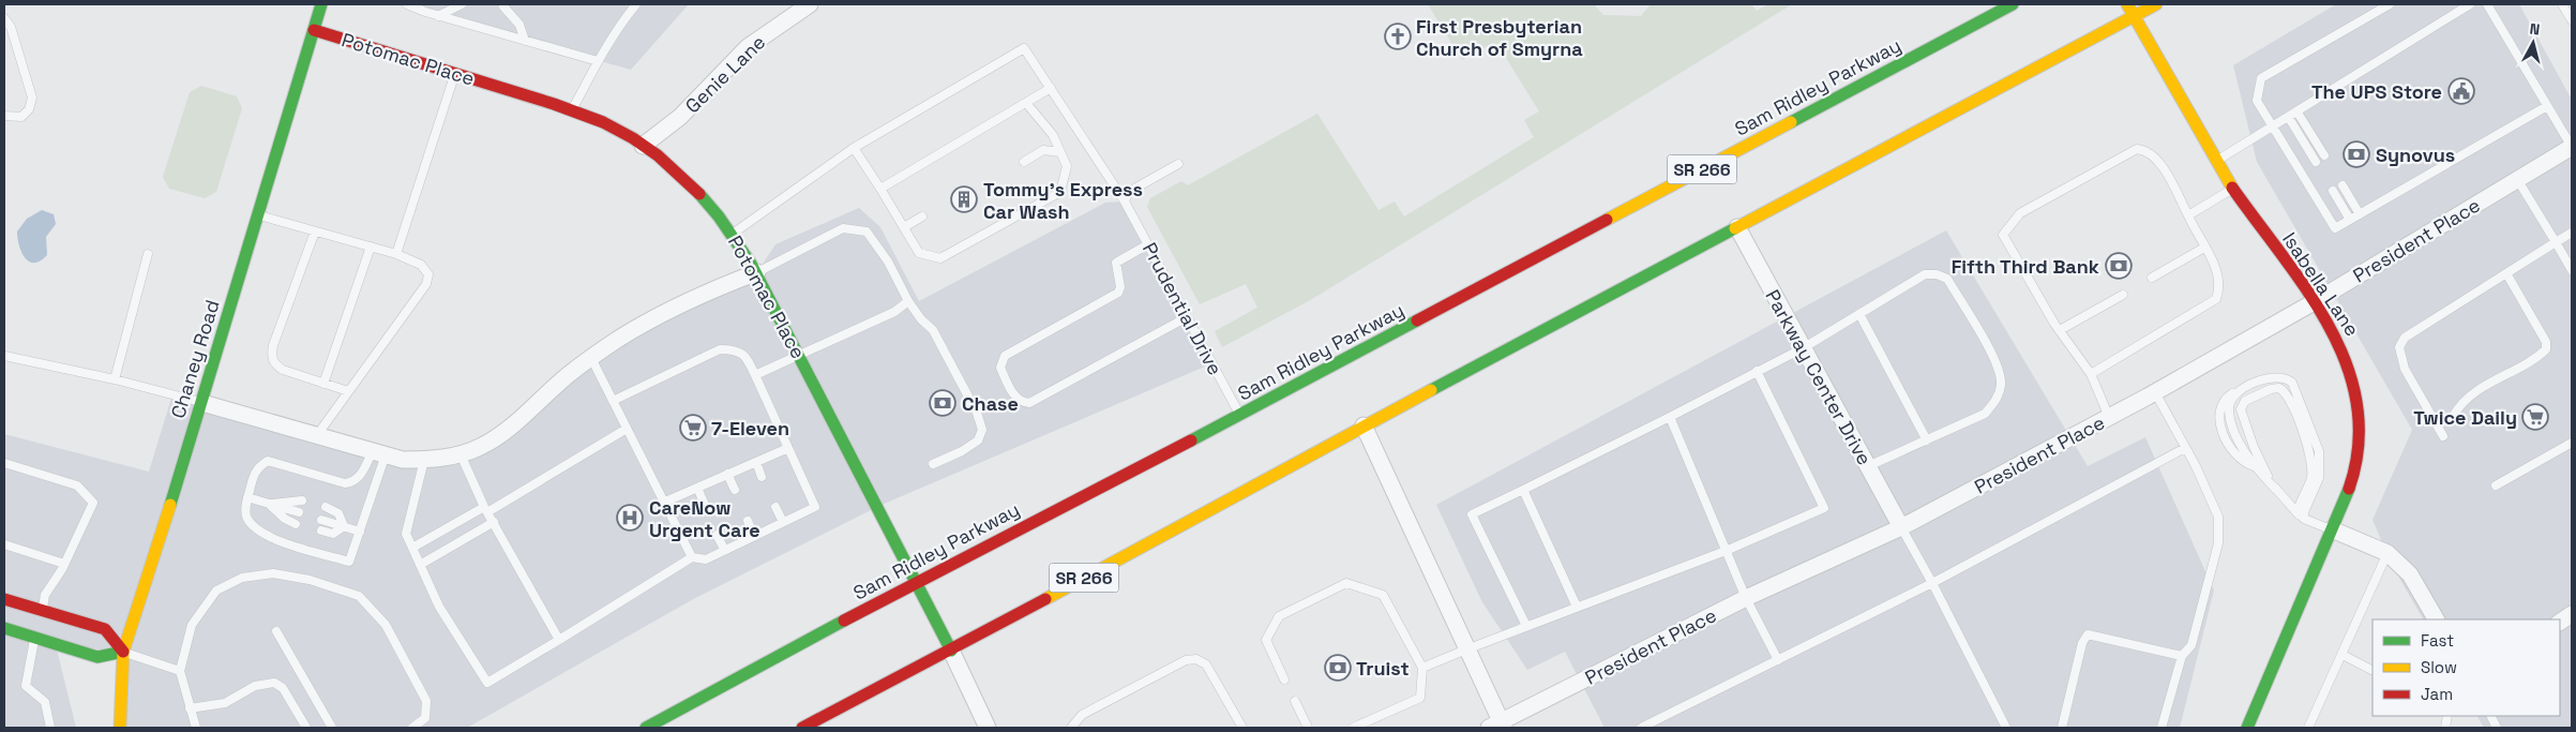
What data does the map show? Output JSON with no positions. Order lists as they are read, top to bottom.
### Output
{
  "streets": {
    "main road": [
      "Potomac Place",
      "Sam Ridley Parkway",
      "SR 266",
      "Isabella Lane",
      "Chaney Road"
    ],
    "street": ["Genie Lane", "President Place", "Parkway Center Drive"],
    "lane": ["Prudential Drive"]
  },
  "crossings": [
    ["Potomac Place", "Genie Lane"],
    ["Potomac Place", "Sam Ridley Parkway"],
    ["Potomac Place", "SR 266"],
    ["Potomac Place", "Chaney Road"],
    ["Sam Ridley Parkway", "Prudential Drive"],
    ["SR 266", "Isabella Lane"],
    ["SR 266", "Parkway Center Drive"],
    ["President Place", "Isabella Lane"],
    ["President Place", "Parkway Center Drive"]
  ],
  "places": {
    "church": ["First Presbyterian Church of Smyrna"],
    "public building": ["The UPS Store"],
    "bank": [
      "Synovus",
      "Fifth Third Bank",
      "Chase",
      "Truist"
    ],
    "building": ["Tommy's Express Car Wash"],
    "supermarket": ["Twice Daily", "7-Eleven"],
    "hospital": ["CareNow Urgent Care"]
  },
  "legend": ["Fast", "Slow", "Jam"],
  "north": "top"
}
